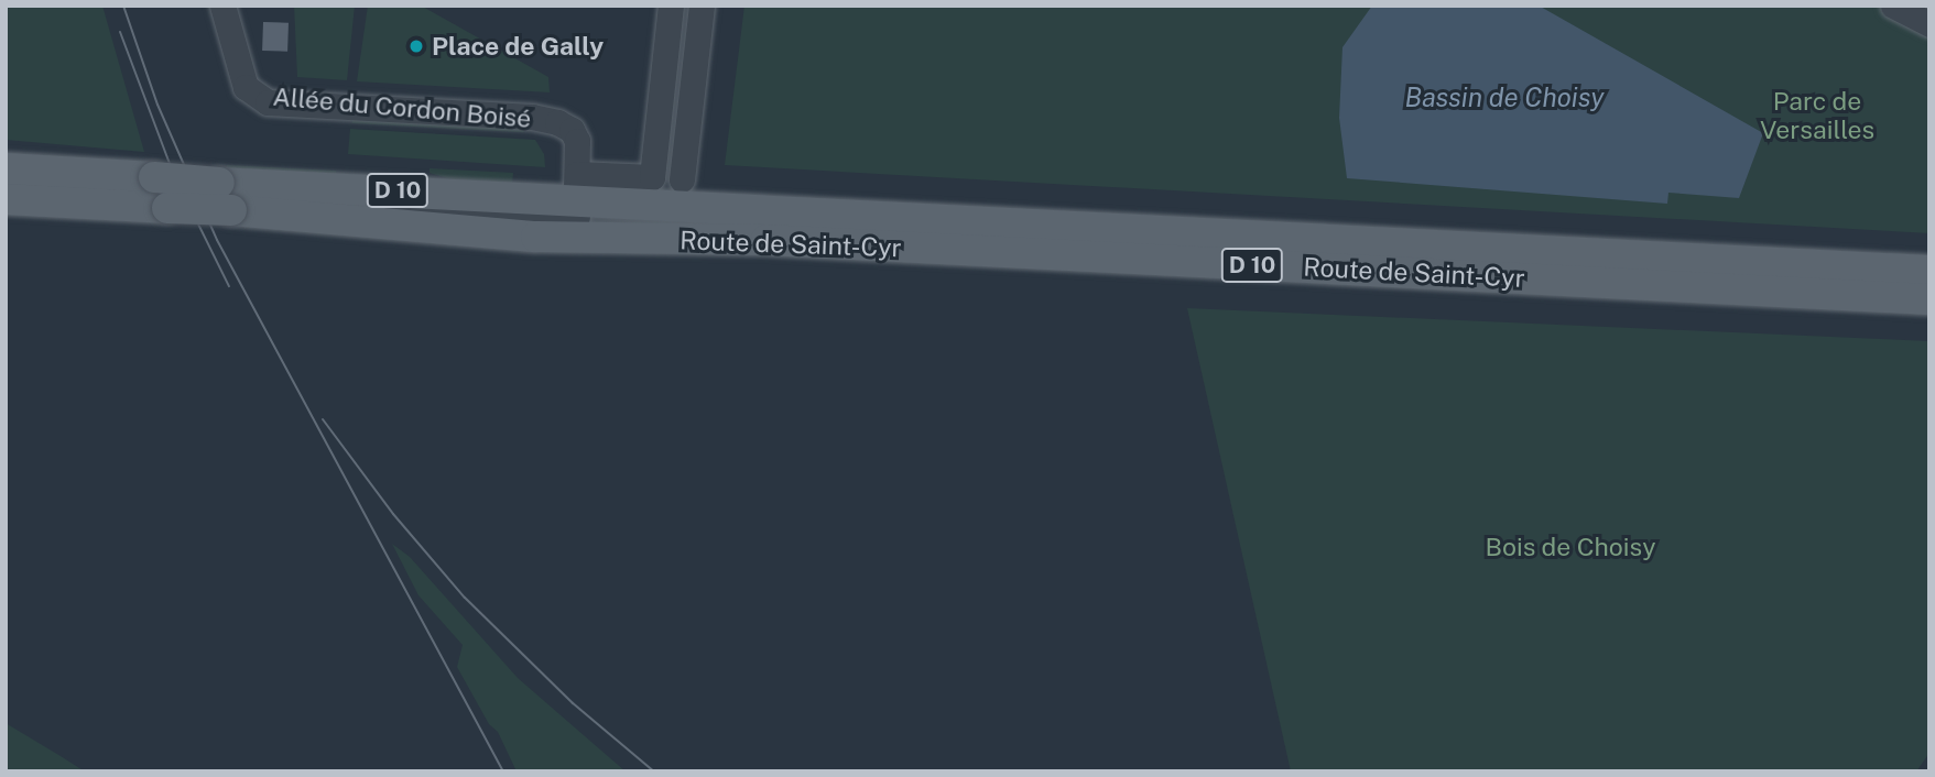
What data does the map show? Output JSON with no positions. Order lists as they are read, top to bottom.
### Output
{
  "streets": {
    "main road": ["D 10", "Route de Saint-Cyr"],
    "street": ["Allée du Cordon Boisé"]
  },
  "crossings": [
    ["Allée du Cordon Boisé", "D 10"],
    ["Allée du Cordon Boisé", "Route de Saint-Cyr"],
    ["D 10", "Route de Saint-Cyr"]
  ],
  "water": ["Bassin de Choisy"],
  "parks": ["Parc de Versailles", "Bois de Choisy"],
  "places": ["Place de Gally"]
}
